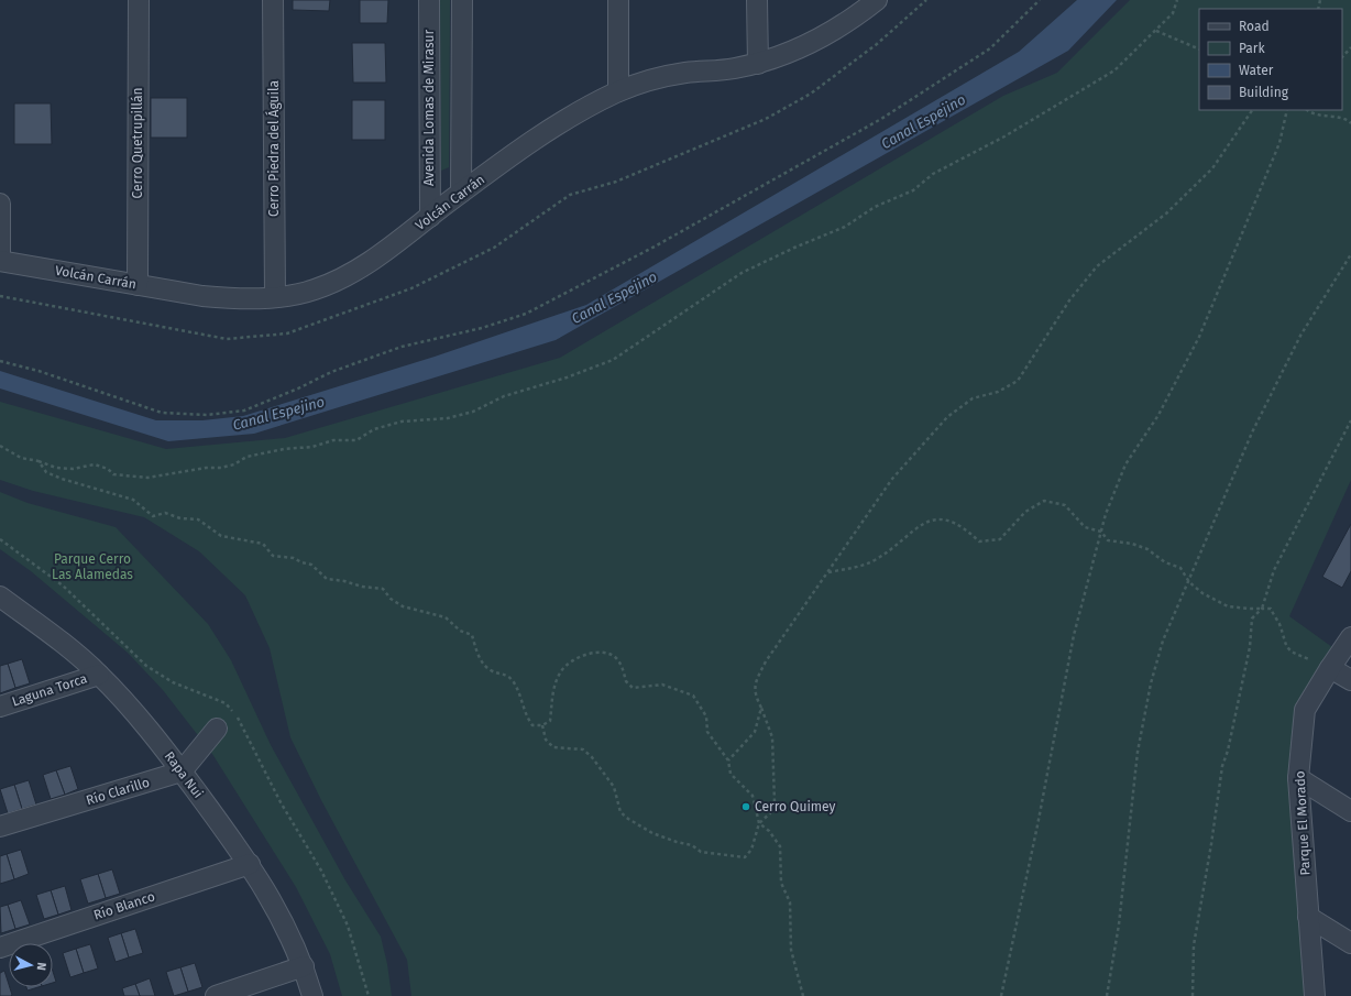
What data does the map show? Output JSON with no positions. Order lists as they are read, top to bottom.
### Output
{
  "streets": {
    "street": [
      "Avenida Lomas de Mirasur",
      "Cerro Quetrupillán",
      "Cerro Piedra del Águila",
      "Volcán Carrán",
      "Laguna Torca",
      "Rapa Nui",
      "Río Clarillo",
      "Parque El Morado",
      "Río Blanco"
    ]
  },
  "crossings": [
    ["Avenida Lomas de Mirasur", "Volcán Carrán"],
    ["Cerro Quetrupillán", "Volcán Carrán"],
    ["Cerro Piedra del Águila", "Volcán Carrán"],
    ["Laguna Torca", "Rapa Nui"],
    ["Rapa Nui", "Río Clarillo"],
    ["Rapa Nui", "Río Blanco"]
  ],
  "water": ["Canal Espejino"],
  "parks": ["Parque Cerro Las Alamedas"],
  "places": ["Cerro Quimey"],
  "legend": [
    "Road",
    "Park",
    "Water",
    "Building"
  ],
  "north": "right"
}
